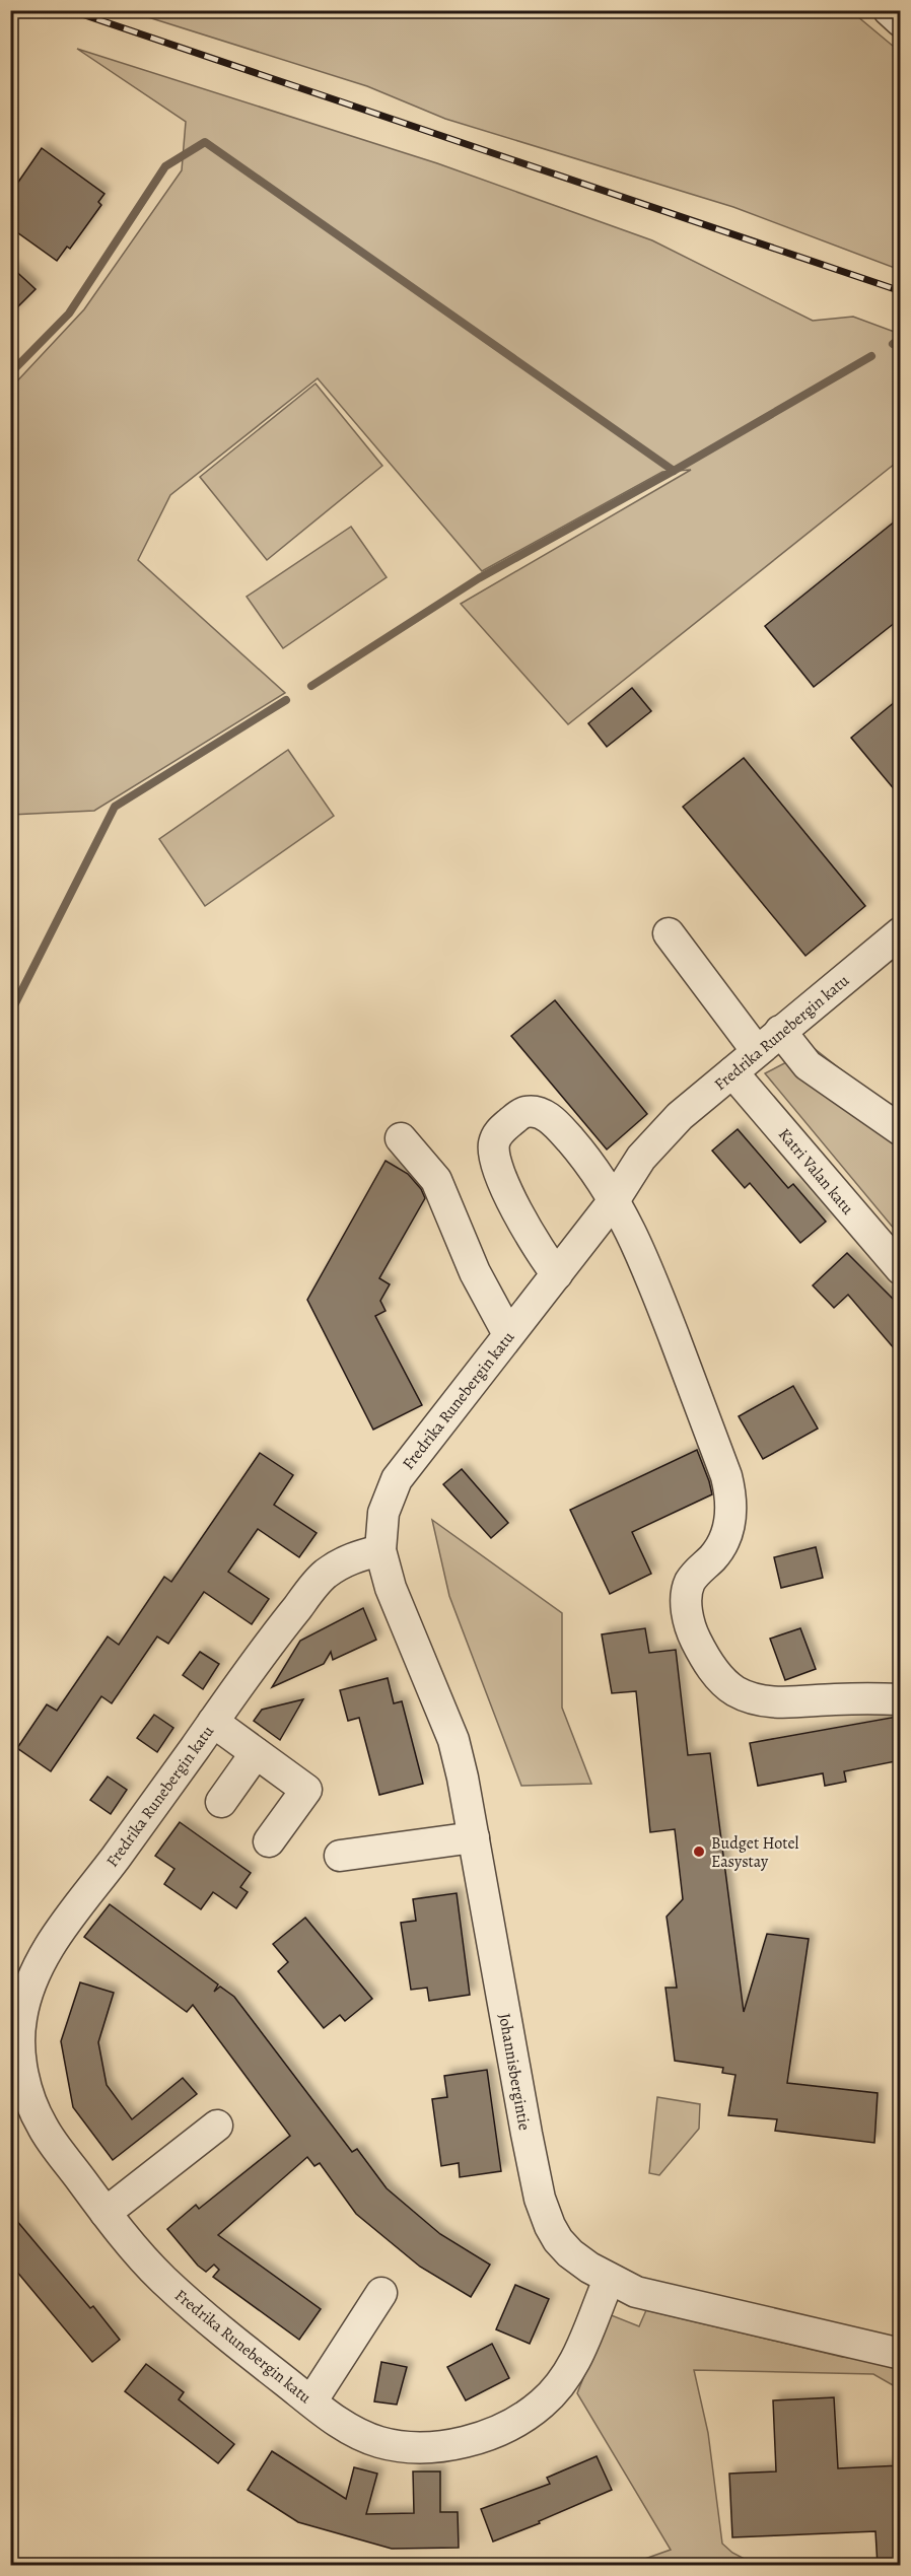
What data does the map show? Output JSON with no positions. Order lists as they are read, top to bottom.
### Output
{
  "streets": {
    "street": ["Fredrika Runebergin katu", "Katri Valan katu", "Johannisbergintie"]
  },
  "crossings": [
    ["Fredrika Runebergin katu", "Katri Valan katu"],
    ["Fredrika Runebergin katu", "Johannisbergintie"]
  ],
  "places": ["Budget Hotel Easystay"]
}
